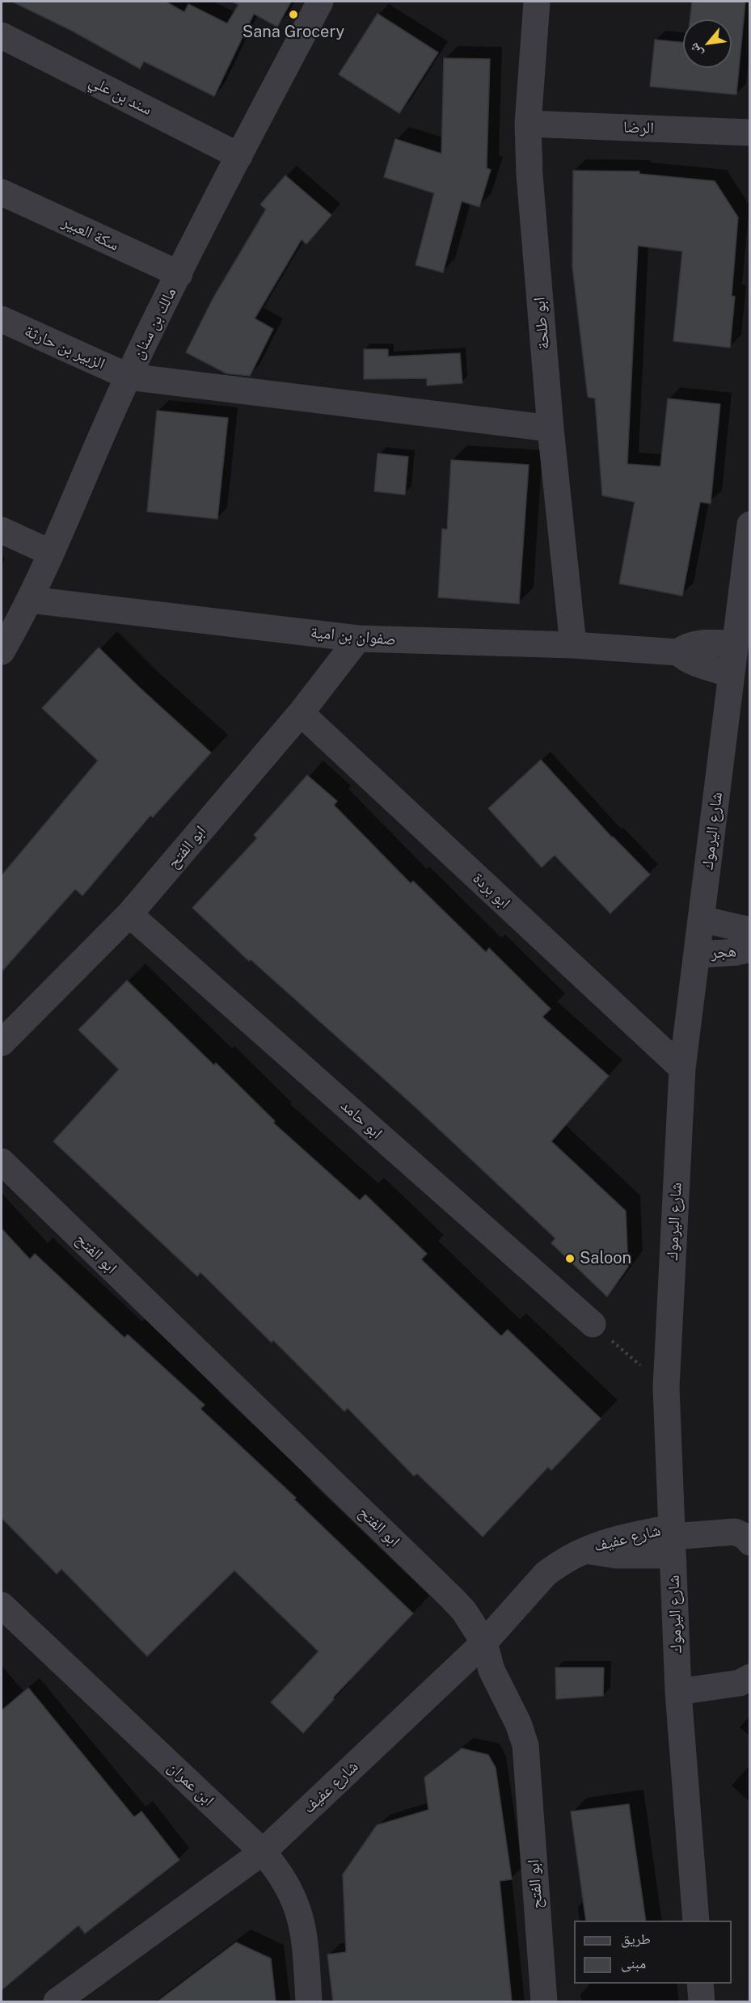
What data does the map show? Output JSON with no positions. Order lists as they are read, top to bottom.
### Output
{
  "streets": {
    "street": [
      "سند بن علي",
      "الرضا",
      "سكة العبير",
      "مالك بن سنان",
      "ابو طلحة",
      "الزبير بن حارثة",
      "صفوان بن امية",
      "شارع اليرموك",
      "ابو الفتح",
      "ابو بردة",
      "هجر",
      "ابو حامد",
      "شارع عفيف",
      "ابن عمران"
    ]
  },
  "crossings": [
    ["سند بن علي", "مالك بن سنان"],
    ["الرضا", "ابو طلحة"],
    ["سكة العبير", "مالك بن سنان"],
    ["مالك بن سنان", "الزبير بن حارثة"],
    ["مالك بن سنان", "صفوان بن امية"],
    ["ابو طلحة", "الزبير بن حارثة"],
    ["ابو طلحة", "صفوان بن امية"],
    ["صفوان بن امية", "شارع اليرموك"],
    ["صفوان بن امية", "ابو الفتح"],
    ["شارع اليرموك", "ابو بردة"],
    ["شارع اليرموك", "هجر"],
    ["شارع اليرموك", "شارع عفيف"],
    ["ابو الفتح", "ابو بردة"],
    ["ابو الفتح", "ابو حامد"],
    ["ابو الفتح", "شارع عفيف"],
    ["شارع عفيف", "ابن عمران"]
  ],
  "places": ["Sana Grocery", "Saloon"],
  "legend": ["طريق", "مبنى"],
  "north": "bottom left"
}
